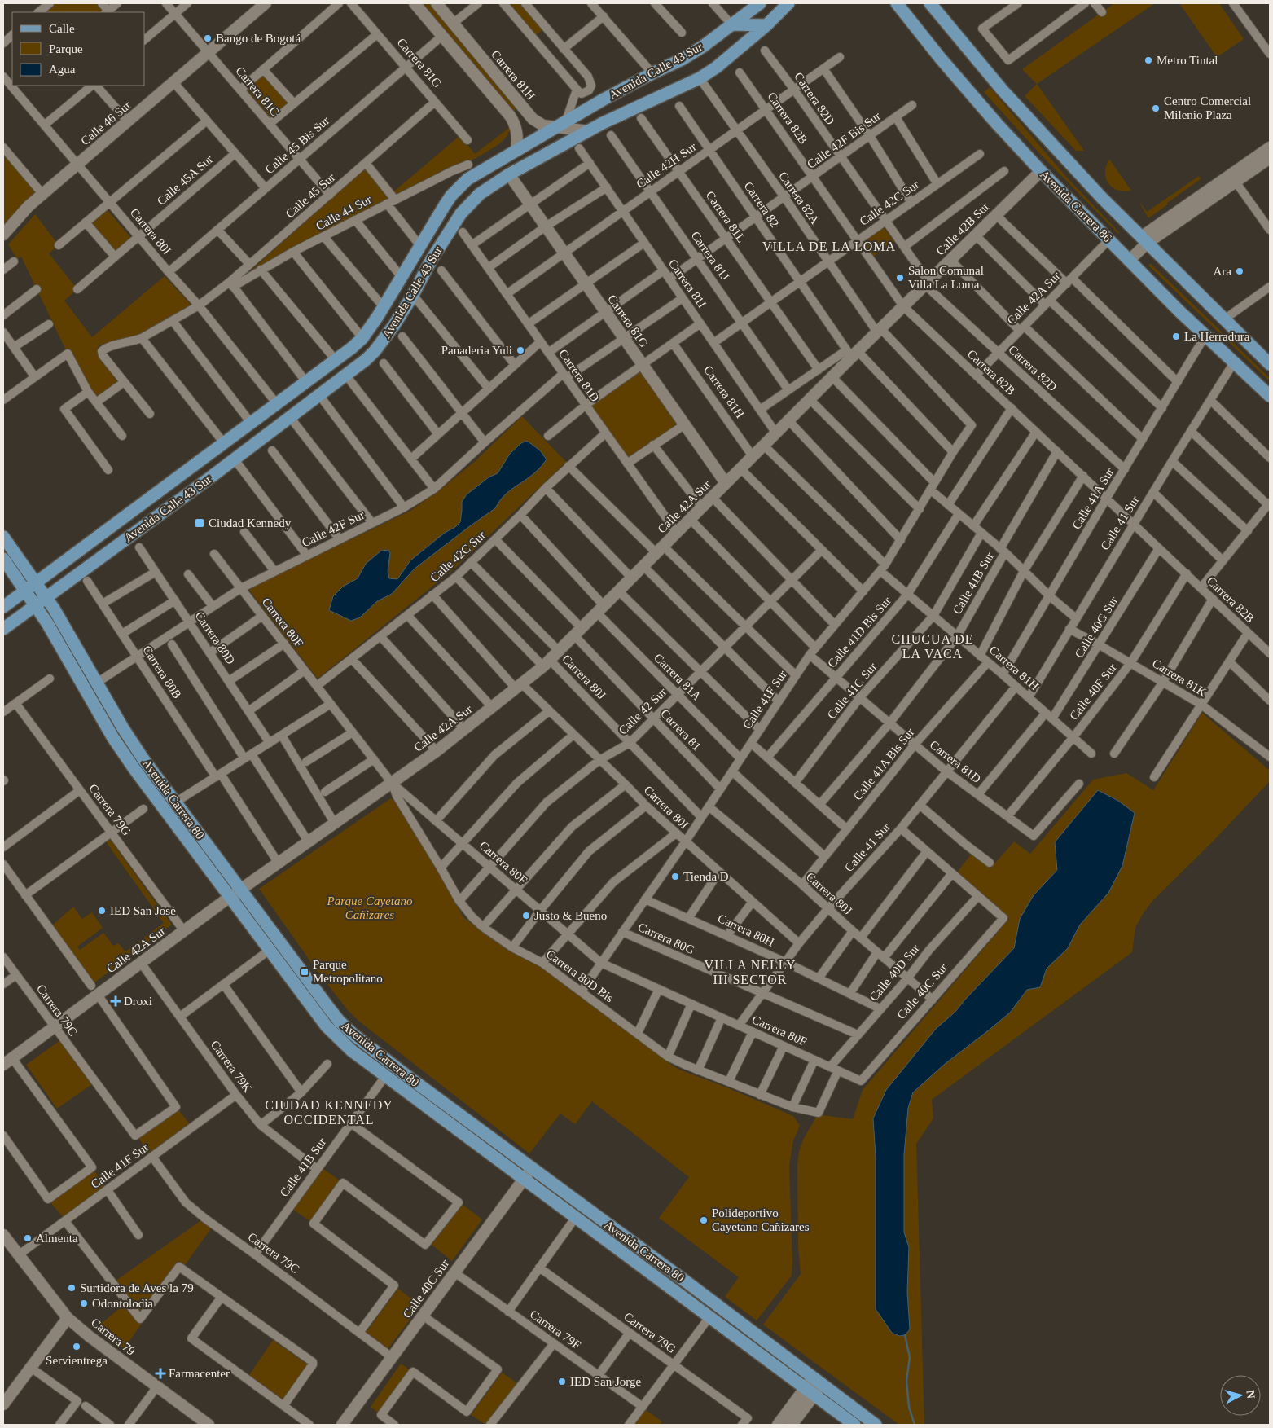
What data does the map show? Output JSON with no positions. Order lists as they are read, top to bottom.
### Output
{
  "streets": {
    "main road": ["Avenida Calle 43 Sur", "Avenida Carrera 86", "Avenida Carrera 80"],
    "street": [
      "Carrera 81G",
      "Carrera 81H",
      "Carrera 81C",
      "Carrera 82D",
      "Carrera 82B",
      "Calle 46 Sur",
      "Calle 42F Bis Sur",
      "Calle 45 Bis Sur",
      "Calle 42H Sur",
      "Calle 45A Sur",
      "Calle 45 Sur",
      "Carrera 82A",
      "Calle 42C Sur",
      "Carrera 82",
      "Calle 44 Sur",
      "Carrera 81L",
      "Calle 42B Sur",
      "Carrera 80I",
      "Carrera 81J",
      "Carrera 81I",
      "Calle 42A Sur",
      "Carrera 81D",
      "Calle 41A Sur",
      "Calle 41 Sur",
      "Calle 42F Sur",
      "Calle 41B Sur",
      "Carrera 80F",
      "Calle 40G Sur",
      "Calle 41D Bis Sur",
      "Carrera 80D",
      "Carrera 80B",
      "Carrera 80J",
      "Carrera 81A",
      "Carrera 81K",
      "Calle 41C Sur",
      "Calle 40F Sur",
      "Calle 41F Sur",
      "Calle 42 Sur",
      "Carrera 81",
      "Calle 41A Bis Sur",
      "Carrera 79G",
      "Carrera 80H",
      "Carrera 80G",
      "Calle 40D Sur",
      "Carrera 80D Bis",
      "Calle 40C Sur",
      "Carrera 79C",
      "Carrera 79K",
      "Carrera 79F",
      "Carrera 79"
    ]
  },
  "crossings": [
    ["Carrera 81G", "Avenida Calle 43 Sur"],
    ["Carrera 81G", "Calle 45 Bis Sur"],
    ["Carrera 81G", "Calle 42H Sur"],
    ["Carrera 81G", "Calle 45 Sur"],
    ["Carrera 81G", "Calle 42A Sur"],
    ["Carrera 81G", "Calle 42F Sur"],
    ["Avenida Calle 43 Sur", "Carrera 81H"],
    ["Avenida Calle 43 Sur", "Carrera 82A"],
    ["Avenida Calle 43 Sur", "Carrera 80I"],
    ["Avenida Calle 43 Sur", "Avenida Carrera 80"],
    ["Carrera 81H", "Calle 42A Sur"],
    ["Carrera 81H", "Calle 41A Sur"],
    ["Carrera 81H", "Calle 41 Sur"],
    ["Carrera 81H", "Calle 41B Sur"],
    ["Carrera 81H", "Calle 40G Sur"],
    ["Carrera 81H", "Calle 41D Bis Sur"],
    ["Carrera 81H", "Calle 41C Sur"],
    ["Carrera 81H", "Calle 40F Sur"],
    ["Carrera 81H", "Calle 41F Sur"],
    ["Carrera 81H", "Calle 41A Bis Sur"],
    ["Carrera 81C", "Calle 46 Sur"],
    ["Carrera 81C", "Calle 45 Bis Sur"],
    ["Carrera 81C", "Calle 45 Sur"],
    ["Carrera 82D", "Calle 42F Bis Sur"],
    ["Carrera 82D", "Calle 42H Sur"],
    ["Carrera 82D", "Calle 42C Sur"],
    ["Carrera 82D", "Calle 42B Sur"],
    ["Carrera 82D", "Calle 42A Sur"],
    ["Carrera 82D", "Calle 41A Sur"],
    ["Carrera 82B", "Calle 42F Bis Sur"],
    ["Carrera 82B", "Calle 42H Sur"],
    ["Carrera 82B", "Calle 42C Sur"],
    ["Carrera 82B", "Calle 42B Sur"],
    ["Carrera 82B", "Calle 42A Sur"],
    ["Carrera 82B", "Calle 41A Sur"],
    ["Carrera 82B", "Calle 41 Sur"],
    ["Carrera 82B", "Calle 41B Sur"],
    ["Carrera 82B", "Calle 40G Sur"],
    ["Carrera 82B", "Calle 40F Sur"],
    ["Calle 46 Sur", "Carrera 80I"],
    ["Calle 42F Bis Sur", "Carrera 82A"],
    ["Calle 42F Bis Sur", "Carrera 82"],
    ["Calle 42F Bis Sur", "Carrera 81L"],
    ["Calle 42F Bis Sur", "Carrera 81J"],
    ["Calle 42F Bis Sur", "Carrera 81I"],
    ["Calle 45 Bis Sur", "Carrera 80I"],
    ["Calle 42H Sur", "Carrera 82A"],
    ["Calle 42H Sur", "Carrera 82"],
    ["Calle 42H Sur", "Carrera 81L"],
    ["Calle 42H Sur", "Carrera 81J"],
    ["Calle 42H Sur", "Carrera 81I"],
    ["Calle 42H Sur", "Carrera 81D"],
    ["Calle 45A Sur", "Carrera 80I"],
    ["Calle 45 Sur", "Calle 44 Sur"],
    ["Calle 45 Sur", "Carrera 80I"],
    ["Carrera 82A", "Calle 42C Sur"],
    ["Carrera 82A", "Calle 42B Sur"],
    ["Carrera 82A", "Calle 41F Sur"],
    ["Calle 42C Sur", "Carrera 82"],
    ["Calle 42C Sur", "Carrera 81L"],
    ["Calle 42C Sur", "Carrera 80I"],
    ["Calle 42C Sur", "Carrera 81J"],
    ["Calle 42C Sur", "Carrera 81I"],
    ["Calle 42C Sur", "Carrera 81D"],
    ["Calle 42C Sur", "Carrera 80F"],
    ["Calle 42C Sur", "Carrera 80J"],
    ["Calle 42C Sur", "Carrera 81A"],
    ["Calle 42C Sur", "Carrera 81"],
    ["Carrera 82", "Calle 42B Sur"],
    ["Carrera 82", "Calle 42A Sur"],
    ["Carrera 82", "Calle 41F Sur"],
    ["Avenida Carrera 86", "Calle 42B Sur"],
    ["Avenida Carrera 86", "Calle 42A Sur"],
    ["Avenida Carrera 86", "Calle 41A Sur"],
    ["Avenida Carrera 86", "Calle 41 Sur"],
    ["Carrera 81L", "Calle 42B Sur"],
    ["Calle 42B Sur", "Carrera 81J"],
    ["Calle 42B Sur", "Carrera 81I"],
    ["Calle 42B Sur", "Calle 42A Sur"],
    ["Carrera 80I", "Calle 42A Sur"],
    ["Carrera 80I", "Calle 41 Sur"],
    ["Carrera 80I", "Calle 41F Sur"],
    ["Carrera 80I", "Calle 42 Sur"],
    ["Carrera 81I", "Calle 42A Sur"],
    ["Carrera 81I", "Calle 42F Sur"],
    ["Calle 42A Sur", "Carrera 81D"],
    ["Calle 42A Sur", "Carrera 80F"],
    ["Calle 42A Sur", "Carrera 80B"],
    ["Calle 42A Sur", "Carrera 80J"],
    ["Calle 42A Sur", "Carrera 81A"],
    ["Calle 42A Sur", "Carrera 81"],
    ["Calle 42A Sur", "Avenida Carrera 80"],
    ["Calle 42A Sur", "Carrera 79G"],
    ["Calle 42A Sur", "Carrera 80D Bis"],
    ["Calle 42A Sur", "Carrera 79C"],
    ["Calle 42A Sur", "Carrera 79K"],
    ["Carrera 81D", "Calle 41 Sur"],
    ["Carrera 81D", "Calle 42F Sur"],
    ["Carrera 81D", "Calle 41B Sur"],
    ["Carrera 81D", "Calle 41D Bis Sur"],
    ["Carrera 81D", "Calle 41C Sur"],
    ["Carrera 81D", "Calle 40F Sur"],
    ["Carrera 81D", "Calle 41F Sur"],
    ["Carrera 81D", "Calle 41A Bis Sur"],
    ["Calle 41 Sur", "Carrera 80F"],
    ["Calle 41 Sur", "Carrera 80J"],
    ["Calle 41 Sur", "Carrera 81K"],
    ["Calle 41 Sur", "Carrera 80H"],
    ["Calle 41 Sur", "Carrera 80G"],
    ["Calle 42F Sur", "Carrera 80F"],
    ["Calle 42F Sur", "Carrera 80D"],
    ["Calle 42F Sur", "Carrera 80B"],
    ["Calle 42F Sur", "Avenida Carrera 80"],
    ["Calle 41B Sur", "Avenida Carrera 80"],
    ["Calle 41B Sur", "Carrera 79C"],
    ["Calle 41B Sur", "Carrera 79K"],
    ["Carrera 80F", "Calle 41F Sur"],
    ["Carrera 80F", "Calle 42 Sur"],
    ["Carrera 80F", "Calle 40D Sur"],
    ["Carrera 80F", "Carrera 80D Bis"],
    ["Carrera 80F", "Calle 40C Sur"],
    ["Calle 40G Sur", "Carrera 81K"],
    ["Carrera 80J", "Calle 41F Sur"],
    ["Carrera 80J", "Calle 42 Sur"],
    ["Carrera 80J", "Calle 41A Bis Sur"],
    ["Carrera 80J", "Calle 40D Sur"],
    ["Carrera 80J", "Calle 40C Sur"],
    ["Carrera 81A", "Calle 41F Sur"],
    ["Carrera 81A", "Calle 42 Sur"],
    ["Carrera 81K", "Calle 40F Sur"],
    ["Calle 41F Sur", "Carrera 81"],
    ["Calle 41F Sur", "Carrera 80H"],
    ["Calle 41F Sur", "Carrera 80G"],
    ["Calle 41F Sur", "Carrera 80D Bis"],
    ["Calle 41F Sur", "Carrera 79C"],
    ["Calle 41F Sur", "Carrera 79K"],
    ["Calle 41F Sur", "Carrera 79"],
    ["Calle 42 Sur", "Carrera 81"],
    ["Calle 42 Sur", "Carrera 80D Bis"],
    ["Avenida Carrera 80", "Calle 40C Sur"],
    ["Carrera 80H", "Calle 40D Sur"],
    ["Carrera 80G", "Calle 40D Sur"],
    ["Calle 40D Sur", "Calle 40C Sur"],
    ["Calle 40C Sur", "Carrera 79C"],
    ["Calle 40C Sur", "Carrera 79F"]
  ],
  "districts": [
    "VILLA DE LA LOMA",
    "CHUCUA DE LA VACA",
    "VILLA NELLY III SECTOR",
    "CIUDAD KENNEDY OCCIDENTAL"
  ],
  "parks": ["Parque Cayetano Cañizares"],
  "places": {
    "other": [
      "Bango de Bogotá",
      "Metro Tintal",
      "Centro Comercial Milenio Plaza",
      "Ara",
      "Salon Comunal Villa La Loma",
      "La Herradura",
      "Panaderia Yuli",
      "Tienda D",
      "IED San José",
      "Justo & Bueno",
      "Polideportivo Cayetano Cañizares",
      "Almenta",
      "Surtidora de Aves la 79",
      "Odontolodia",
      "Servientrega",
      "IED San Jorge"
    ],
    "transit": ["Ciudad Kennedy", "Parque Metropolitano"],
    "health": ["Droxi", "Farmacenter"]
  },
  "legend": ["Calle", "Parque", "Agua"],
  "north": "right"
}
